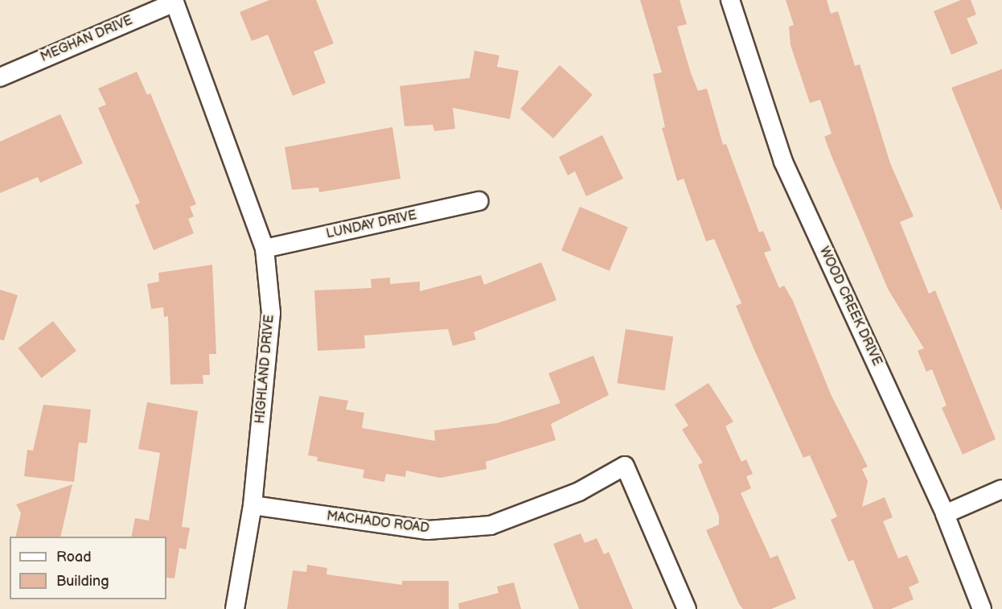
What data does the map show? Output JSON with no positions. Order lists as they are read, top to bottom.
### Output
{
  "streets": {
    "street": [
      "MEGHAN DRIVE",
      "LUNDAY DRIVE",
      "WOOD CREEK DRIVE",
      "HIGHLAND DRIVE",
      "MACHADO ROAD"
    ]
  },
  "crossings": [
    ["MEGHAN DRIVE", "HIGHLAND DRIVE"],
    ["LUNDAY DRIVE", "HIGHLAND DRIVE"],
    ["HIGHLAND DRIVE", "MACHADO ROAD"]
  ],
  "legend": ["Road", "Building"]
}
